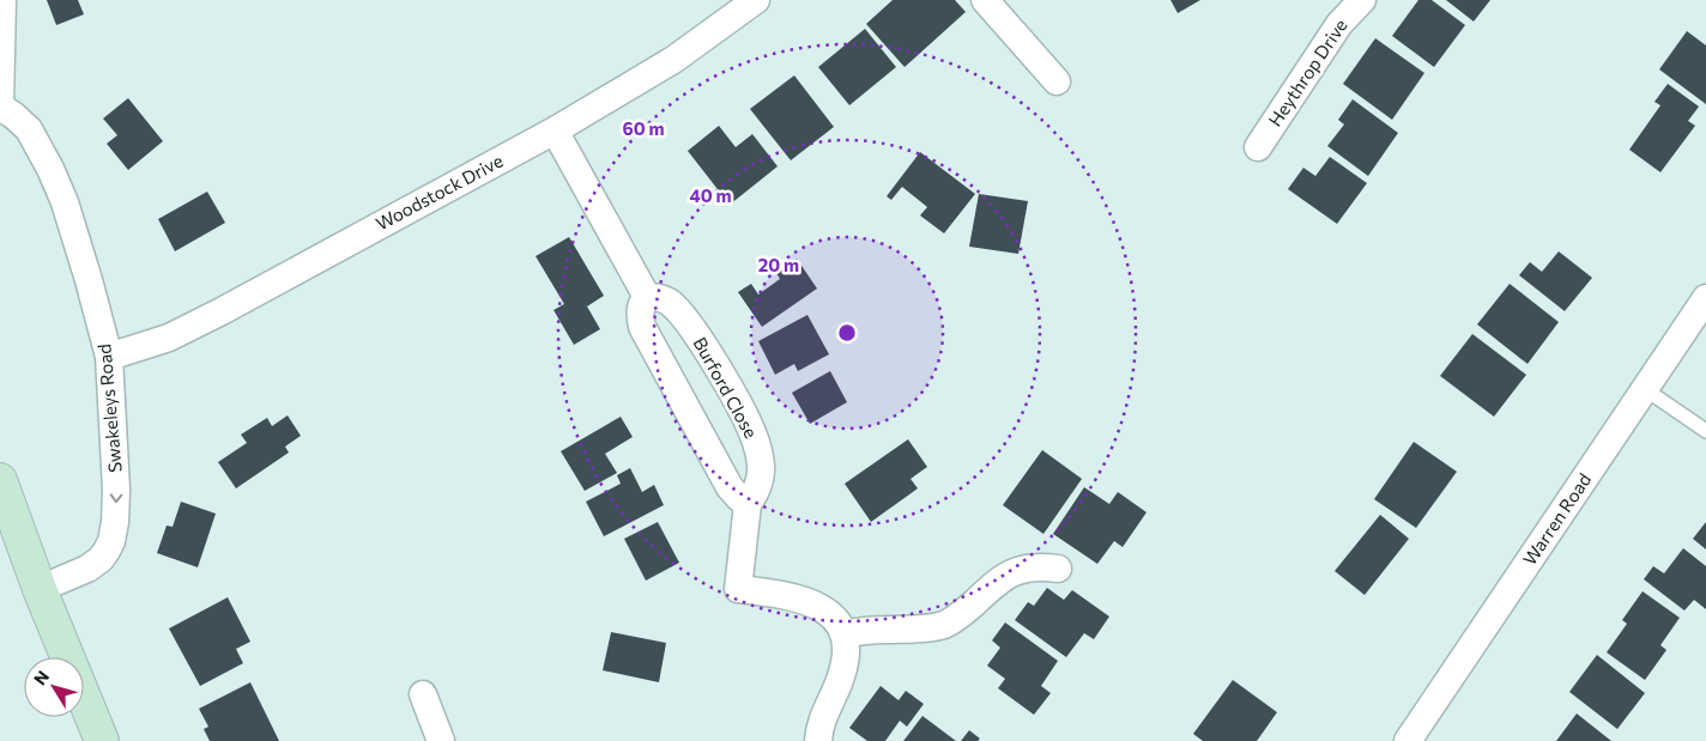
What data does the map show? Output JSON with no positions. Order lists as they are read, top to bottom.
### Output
{
  "streets": {
    "street": [
      "Heythrop Drive",
      "Woodstock Drive",
      "Burford Close",
      "Swakeleys Road",
      "Warren Road"
    ]
  },
  "crossings": [
    ["Woodstock Drive", "Swakeleys Road"]
  ],
  "one_way": ["Swakeleys Road"],
  "north": "top left",
  "rings": ["60 m", "40 m", "20 m"]
}
